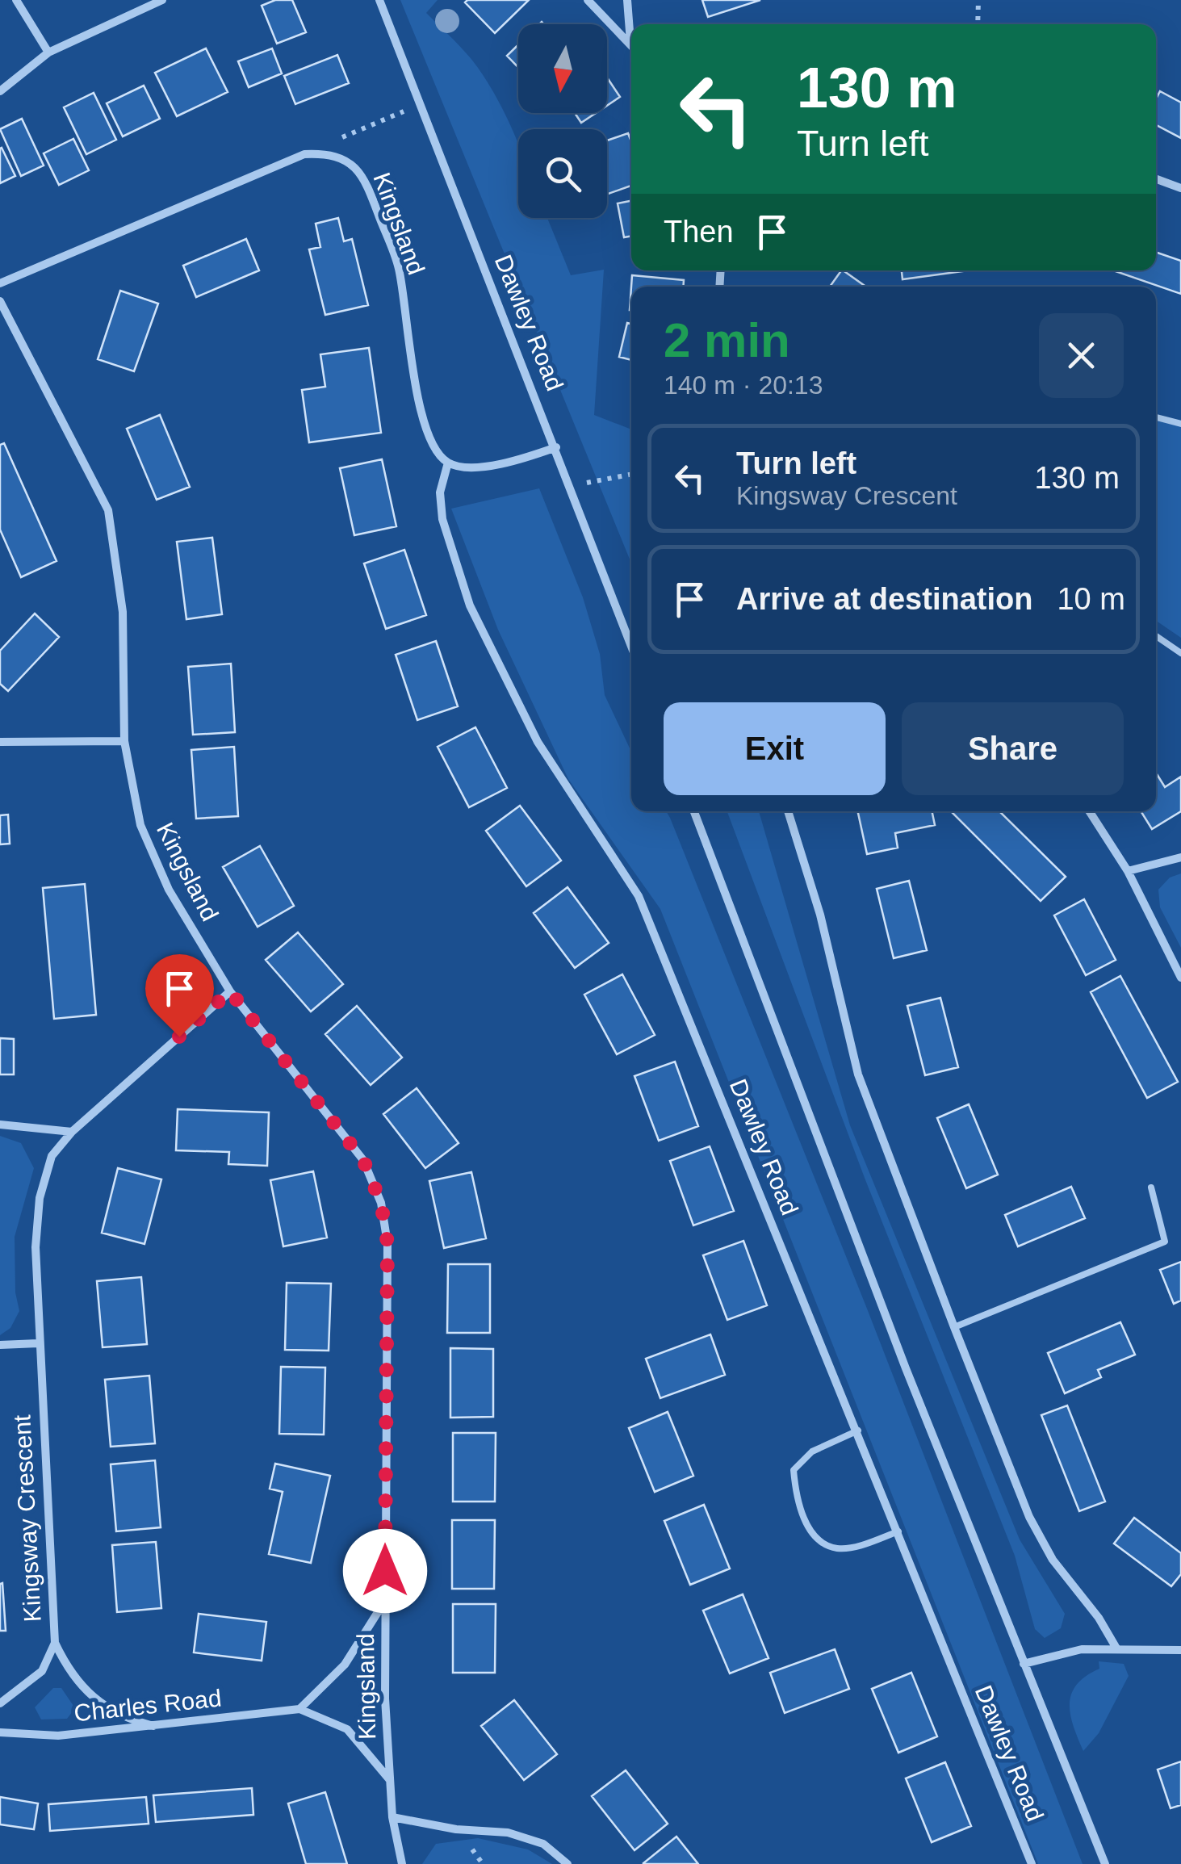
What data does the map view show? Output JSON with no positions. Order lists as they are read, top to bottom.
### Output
{
  "streets": {
    "street": [
      "Kingsland",
      "Dawley Road",
      "Kingsway Crescent",
      "Charles Road"
    ]
  },
  "crossings": [
    ["Kingsland", "Dawley Road"],
    ["Kingsland", "Kingsway Crescent"]
  ],
  "north": "bottom",
  "page": {
    "turn": ["130 m", "Turn left"],
    "then": "Then",
    "heading": ["2 min", "140 m · 20:13"],
    "list": [
      {
        "name": "Turn left",
        "note": "Kingsway Crescent",
        "value": "130 m"
      },
      {
        "name": "Arrive at destination",
        "value": "10 m"
      }
    ],
    "buttons": ["Exit", "Share"]
  }
}
